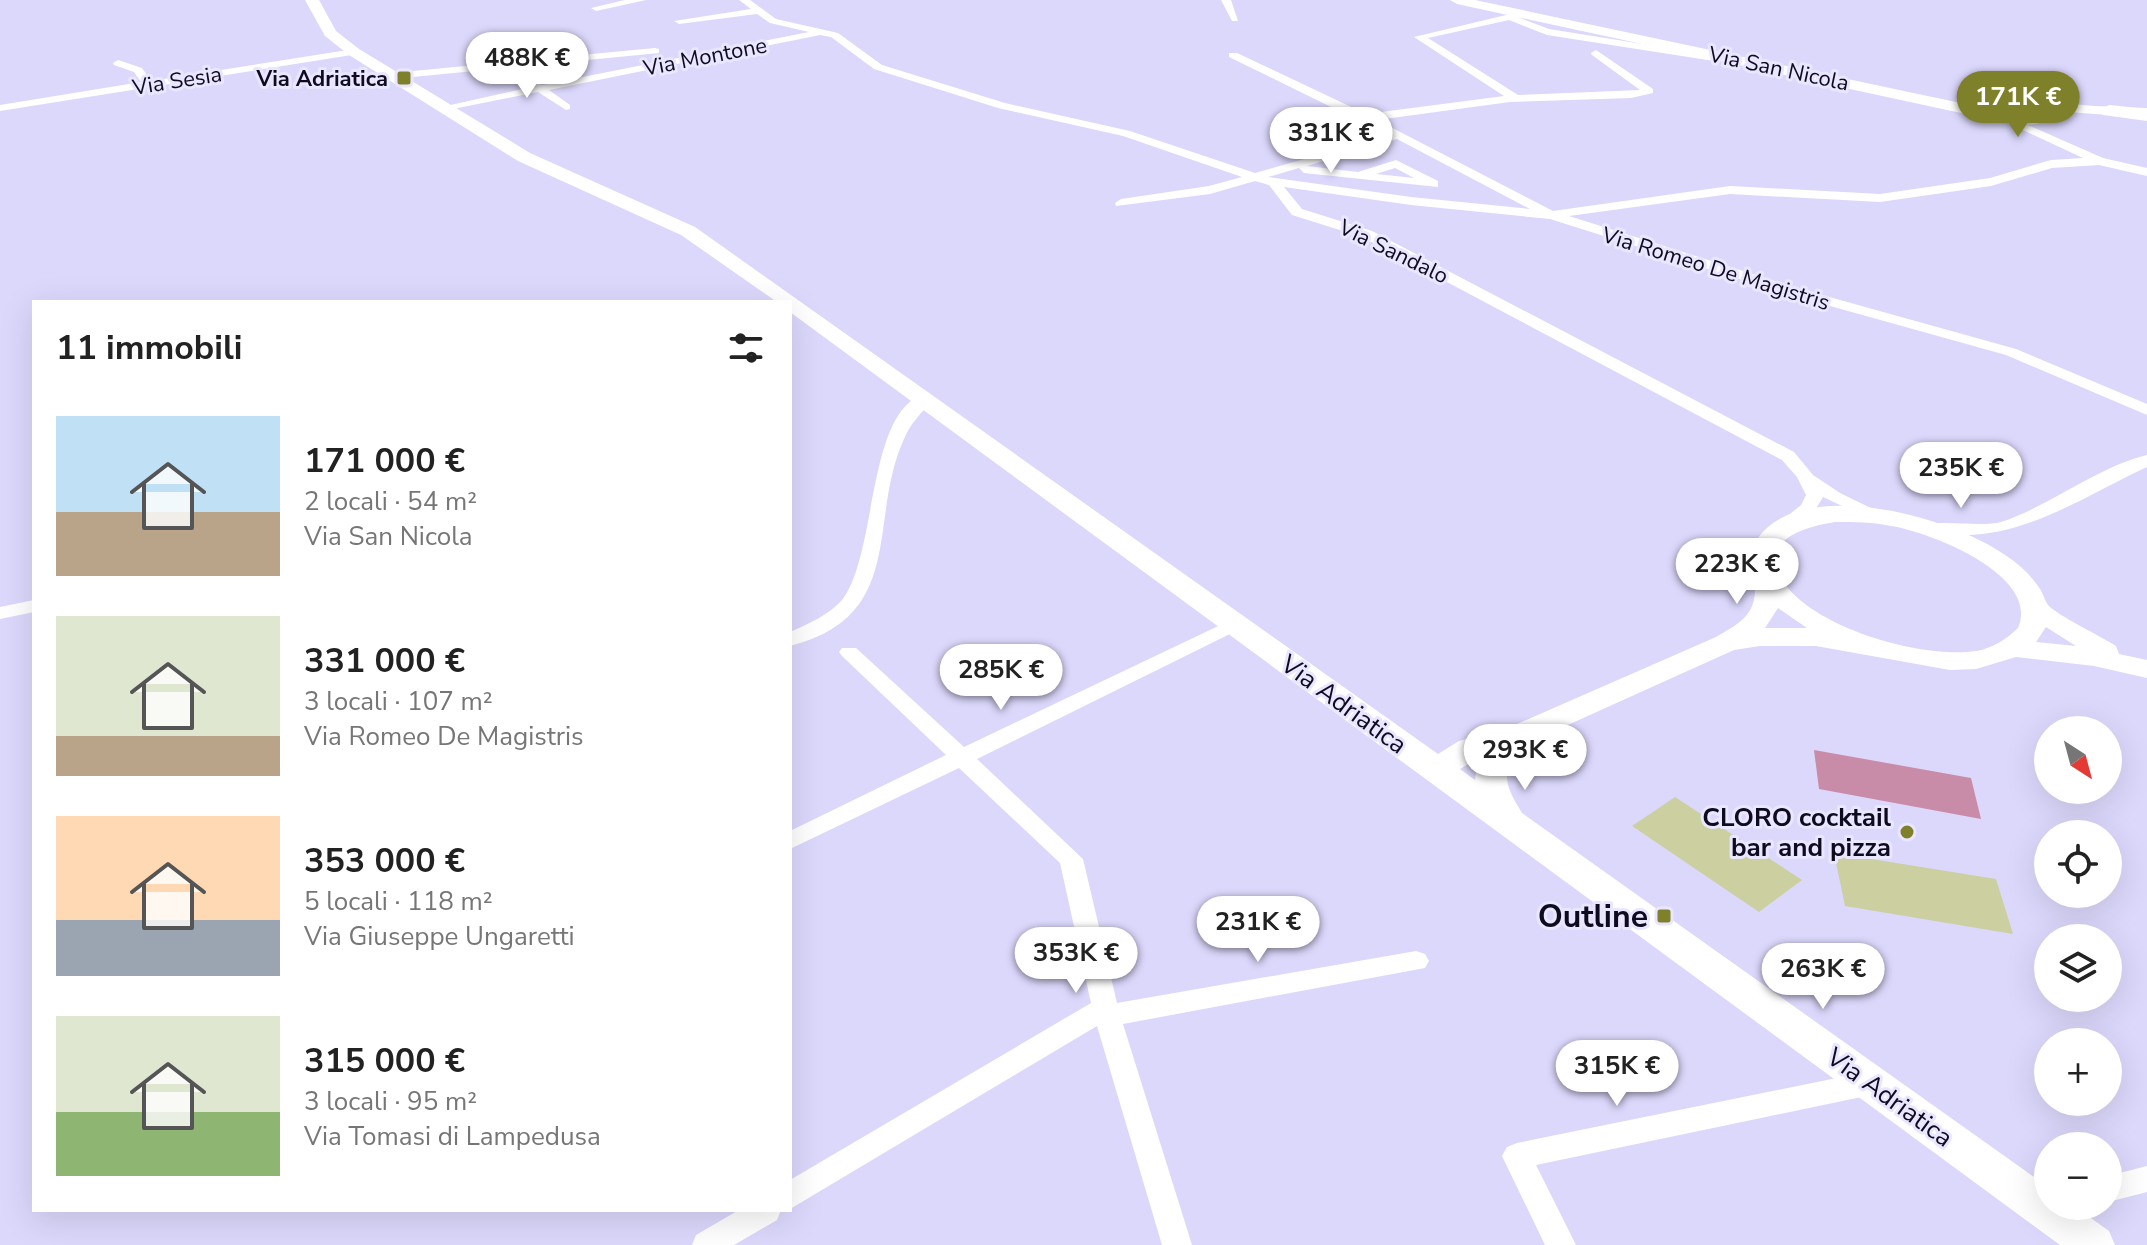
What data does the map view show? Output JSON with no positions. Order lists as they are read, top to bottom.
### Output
{
  "streets": {
    "street": [
      "Via Montone",
      "Via San Nicola",
      "Via Sesia",
      "Via Sandalo",
      "Via Romeo De Magistris",
      "Via Adriatica"
    ]
  },
  "crossings": [
    ["Via Montone", "Via Adriatica"],
    ["Via Sesia", "Via Adriatica"],
    ["Via Sandalo", "Via Romeo De Magistris"]
  ],
  "places": {
    "transit": ["Via Adriatica", "Outline"],
    "other": ["CLORO cocktail bar and pizza"]
  },
  "north": "bottom right",
  "page": {
    "price": [
      "488K €",
      "171K €",
      "331K €",
      "235K €",
      "223K €",
      "285K €",
      "293K €",
      "231K €",
      "353K €",
      "263K €",
      "315K €"
    ],
    "heading": "11 immobili",
    "list": [
      {
        "name": "171 000 €",
        "note": "2 locali · 54 m² · Via San Nicola"
      },
      {
        "name": "331 000 €",
        "note": "3 locali · 107 m² · Via Romeo De Magistris"
      },
      {
        "name": "353 000 €",
        "note": "5 locali · 118 m² · Via Giuseppe Ungaretti"
      },
      {
        "name": "315 000 €",
        "note": "3 locali · 95 m² · Via Tomasi di Lampedusa"
      }
    ],
    "map_buttons": ["+", "−"]
  }
}
